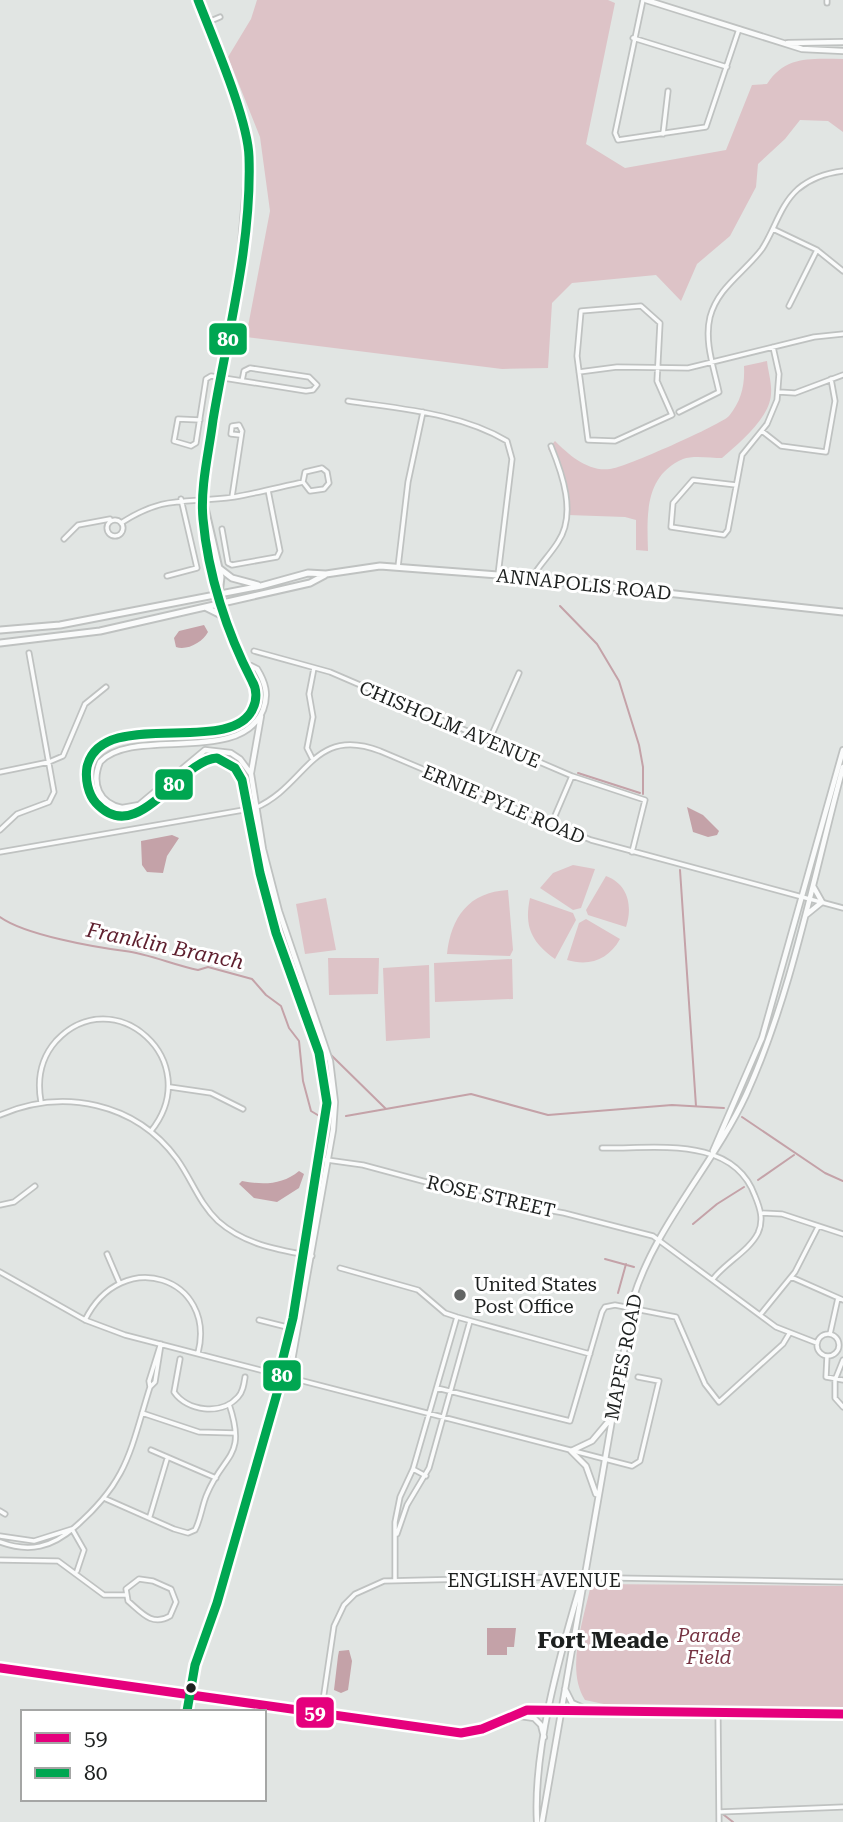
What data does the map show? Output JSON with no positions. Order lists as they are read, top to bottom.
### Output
{
  "streets": {
    "main road": ["ANNAPOLIS ROAD"],
    "street": [
      "CHISHOLM AVENUE",
      "ERNIE PYLE ROAD",
      "ROSE STREET",
      "MAPES ROAD",
      "ENGLISH AVENUE"
    ]
  },
  "crossings": [
    ["CHISHOLM AVENUE", "ERNIE PYLE ROAD"],
    ["ERNIE PYLE ROAD", "MAPES ROAD"],
    ["ROSE STREET", "MAPES ROAD"],
    ["MAPES ROAD", "ENGLISH AVENUE"]
  ],
  "districts": ["Fort Meade"],
  "water": ["Franklin Branch"],
  "parks": ["Parade Field"],
  "places": ["United States Post Office"],
  "lines": ["transit line 80", "transit line 59"],
  "legend": ["59", "80"]
}
